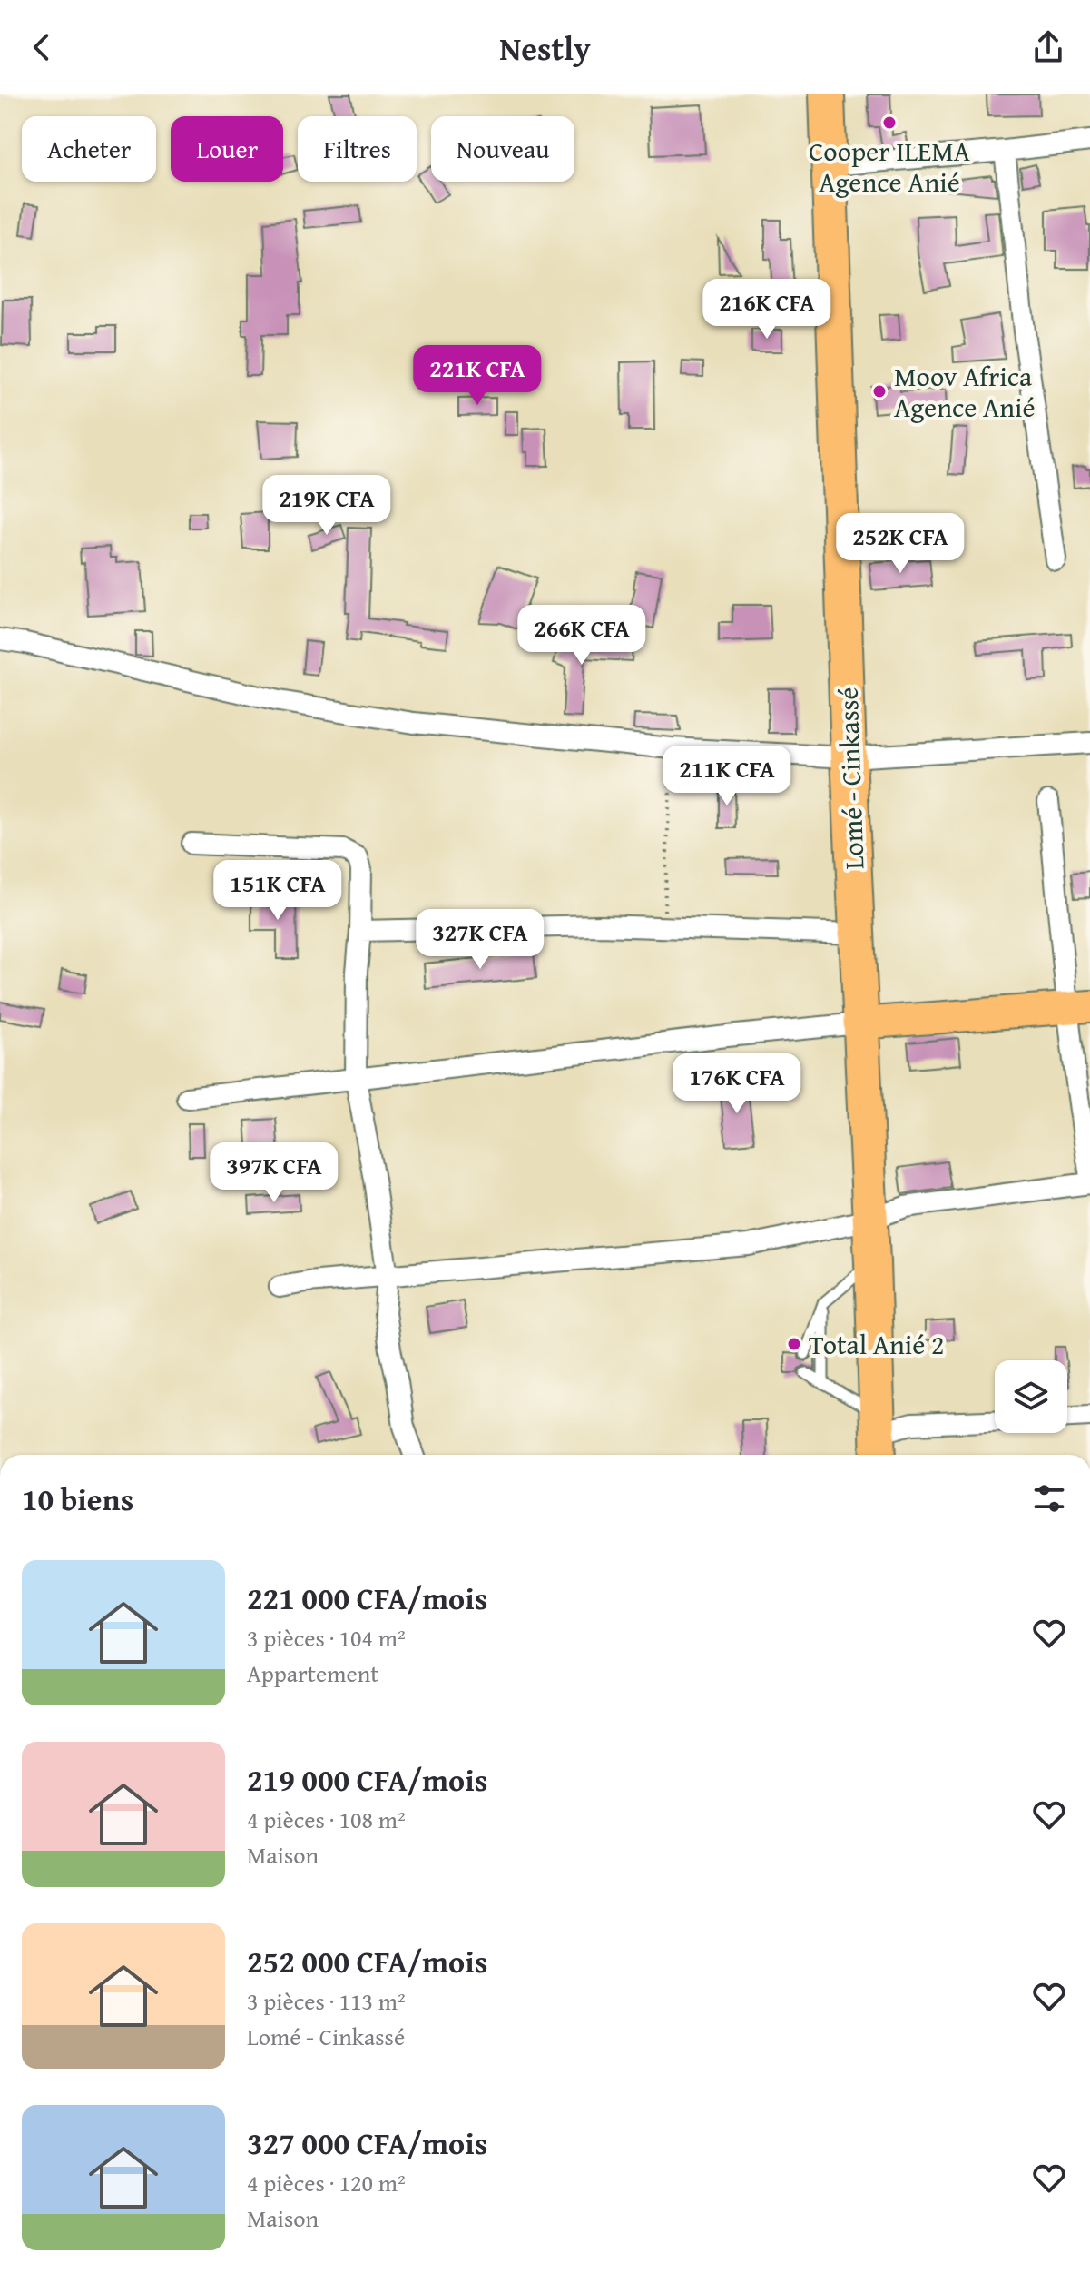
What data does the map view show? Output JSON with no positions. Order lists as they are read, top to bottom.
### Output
{
  "streets": {
    "highway": ["Lomé - Cinkassé"]
  },
  "places": ["Cooper ILEMA Agence Anié", "Moov Africa Agence Anié", "Total Anié 2"],
  "page": {
    "header": "Nestly",
    "chip": [
      "Acheter",
      "Louer",
      "Filtres",
      "Nouveau"
    ],
    "price": [
      "216K CFA",
      "221K CFA",
      "219K CFA",
      "252K CFA",
      "266K CFA",
      "211K CFA",
      "151K CFA",
      "327K CFA",
      "176K CFA",
      "397K CFA"
    ],
    "heading": "10 biens",
    "list": [
      {
        "name": "221 000 CFA/mois",
        "note": "3 pièces · 104 m² · Appartement"
      },
      {
        "name": "219 000 CFA/mois",
        "note": "4 pièces · 108 m² · Maison"
      },
      {
        "name": "252 000 CFA/mois",
        "note": "3 pièces · 113 m² · Lomé - Cinkassé"
      },
      {
        "name": "327 000 CFA/mois",
        "note": "4 pièces · 120 m² · Maison"
      }
    ]
  }
}
